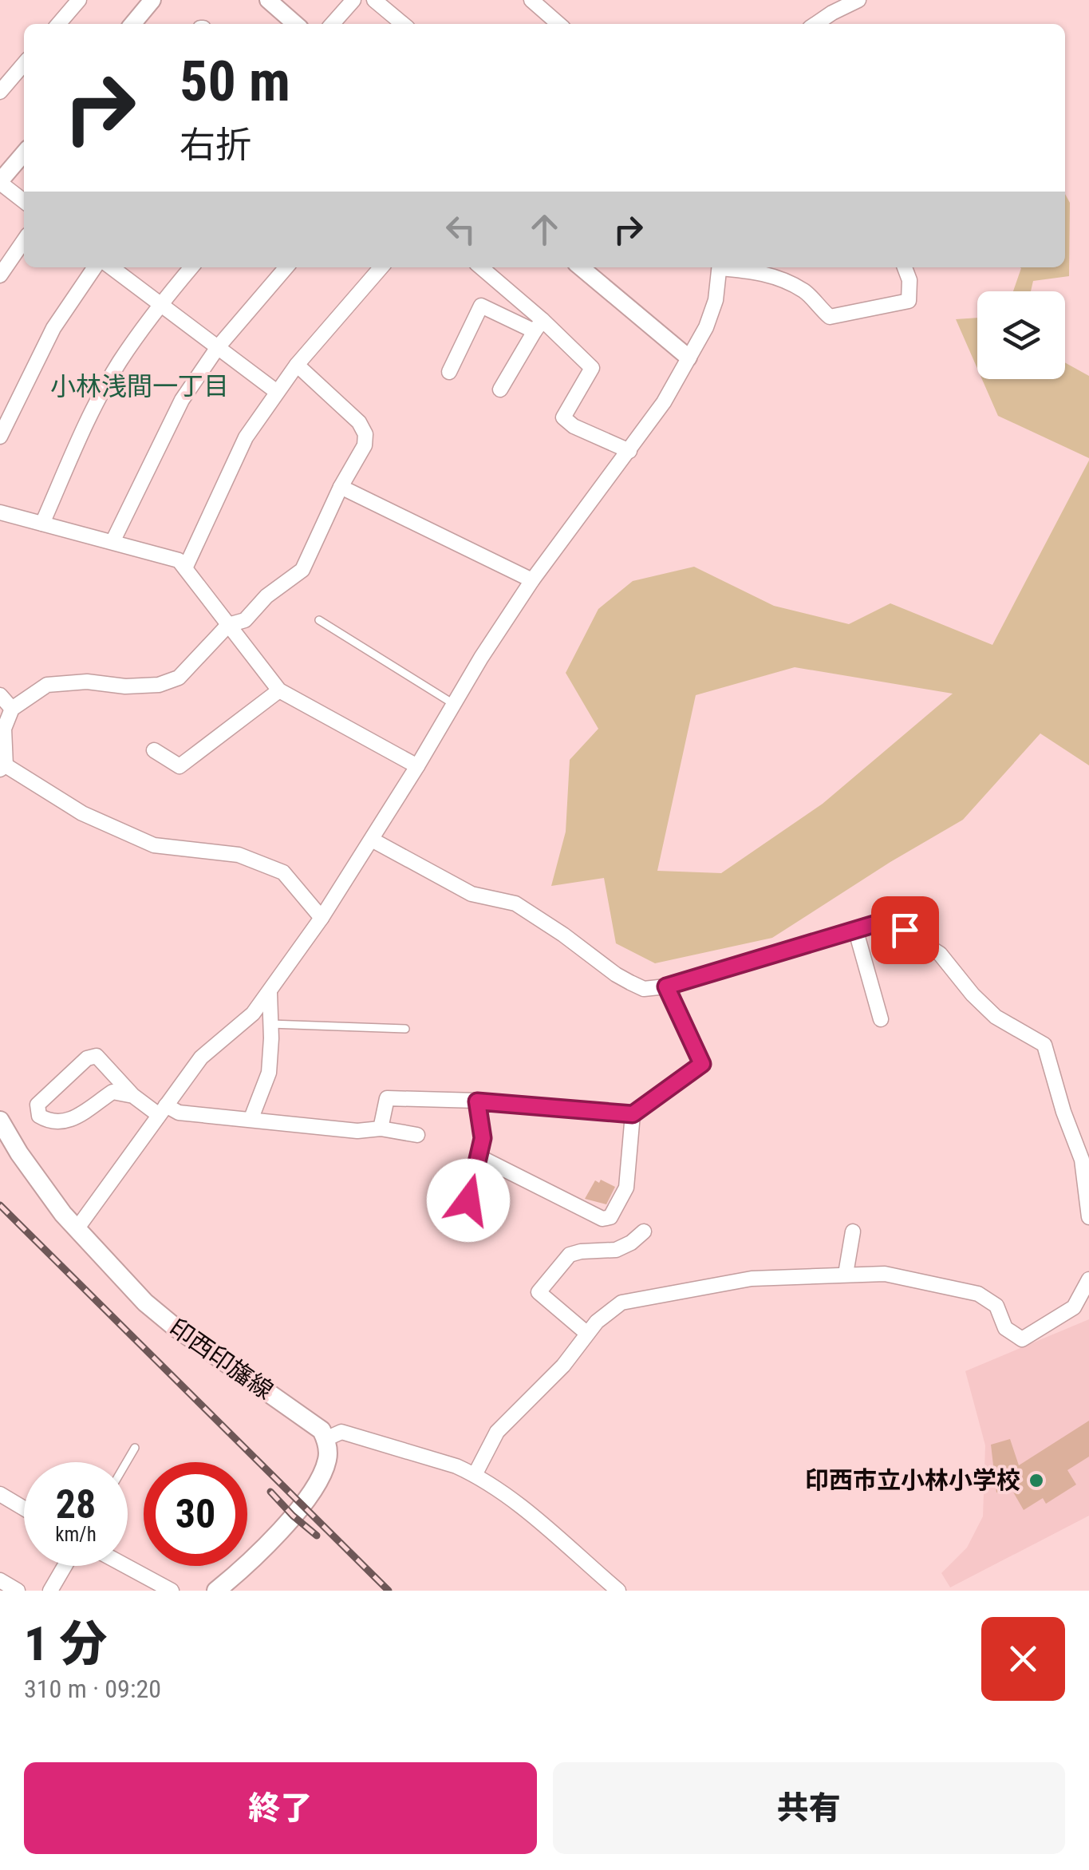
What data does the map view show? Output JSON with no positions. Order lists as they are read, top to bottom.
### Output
{
  "streets": {
    "main road": ["印西印旛線"]
  },
  "districts": ["小林浅間一丁目"],
  "places": ["印西市立小林小学校"],
  "page": {
    "turn": ["50 m", "右折"],
    "speed": "28 km/h",
    "limit": "30",
    "heading": ["1 分", "310 m · 09:20"],
    "buttons": ["終了", "共有"]
  }
}
